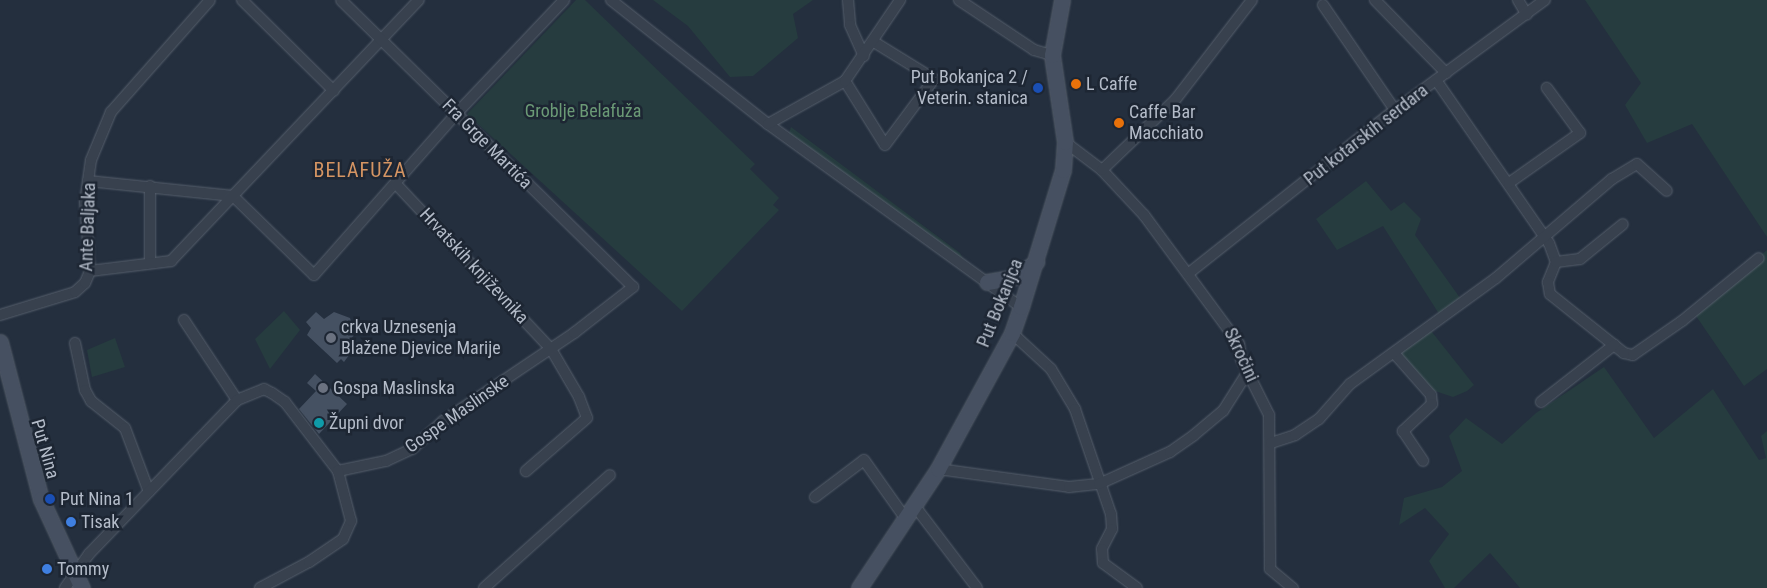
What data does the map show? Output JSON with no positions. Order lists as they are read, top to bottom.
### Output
{
  "streets": {
    "main road": ["Put Bokanjca", "Put Nina"],
    "street": [
      "Put kotarskih serdara",
      "Fra Grge Martića",
      "Ante Baljaka",
      "Hrvatskih književnika",
      "Skročini",
      "Gospe Maslinske"
    ]
  },
  "crossings": [
    ["Put kotarskih serdara", "Skročini"],
    ["Fra Grge Martića", "Gospe Maslinske"],
    ["Hrvatskih književnika", "Gospe Maslinske"],
    ["Put Bokanjca", "Skročini"]
  ],
  "districts": ["BELAFUŽA"],
  "parks": ["Groblje Belafuža"],
  "places": [
    "L Caffe",
    "Put Bokanjca 2 / Veterin. stanica",
    "Caffe Bar Macchiato",
    "crkva Uznesenja Blažene Djevice Marije",
    "Gospa Maslinska",
    "Župni dvor",
    "Put Nina 1",
    "Tisak",
    "Tommy"
  ]
}
